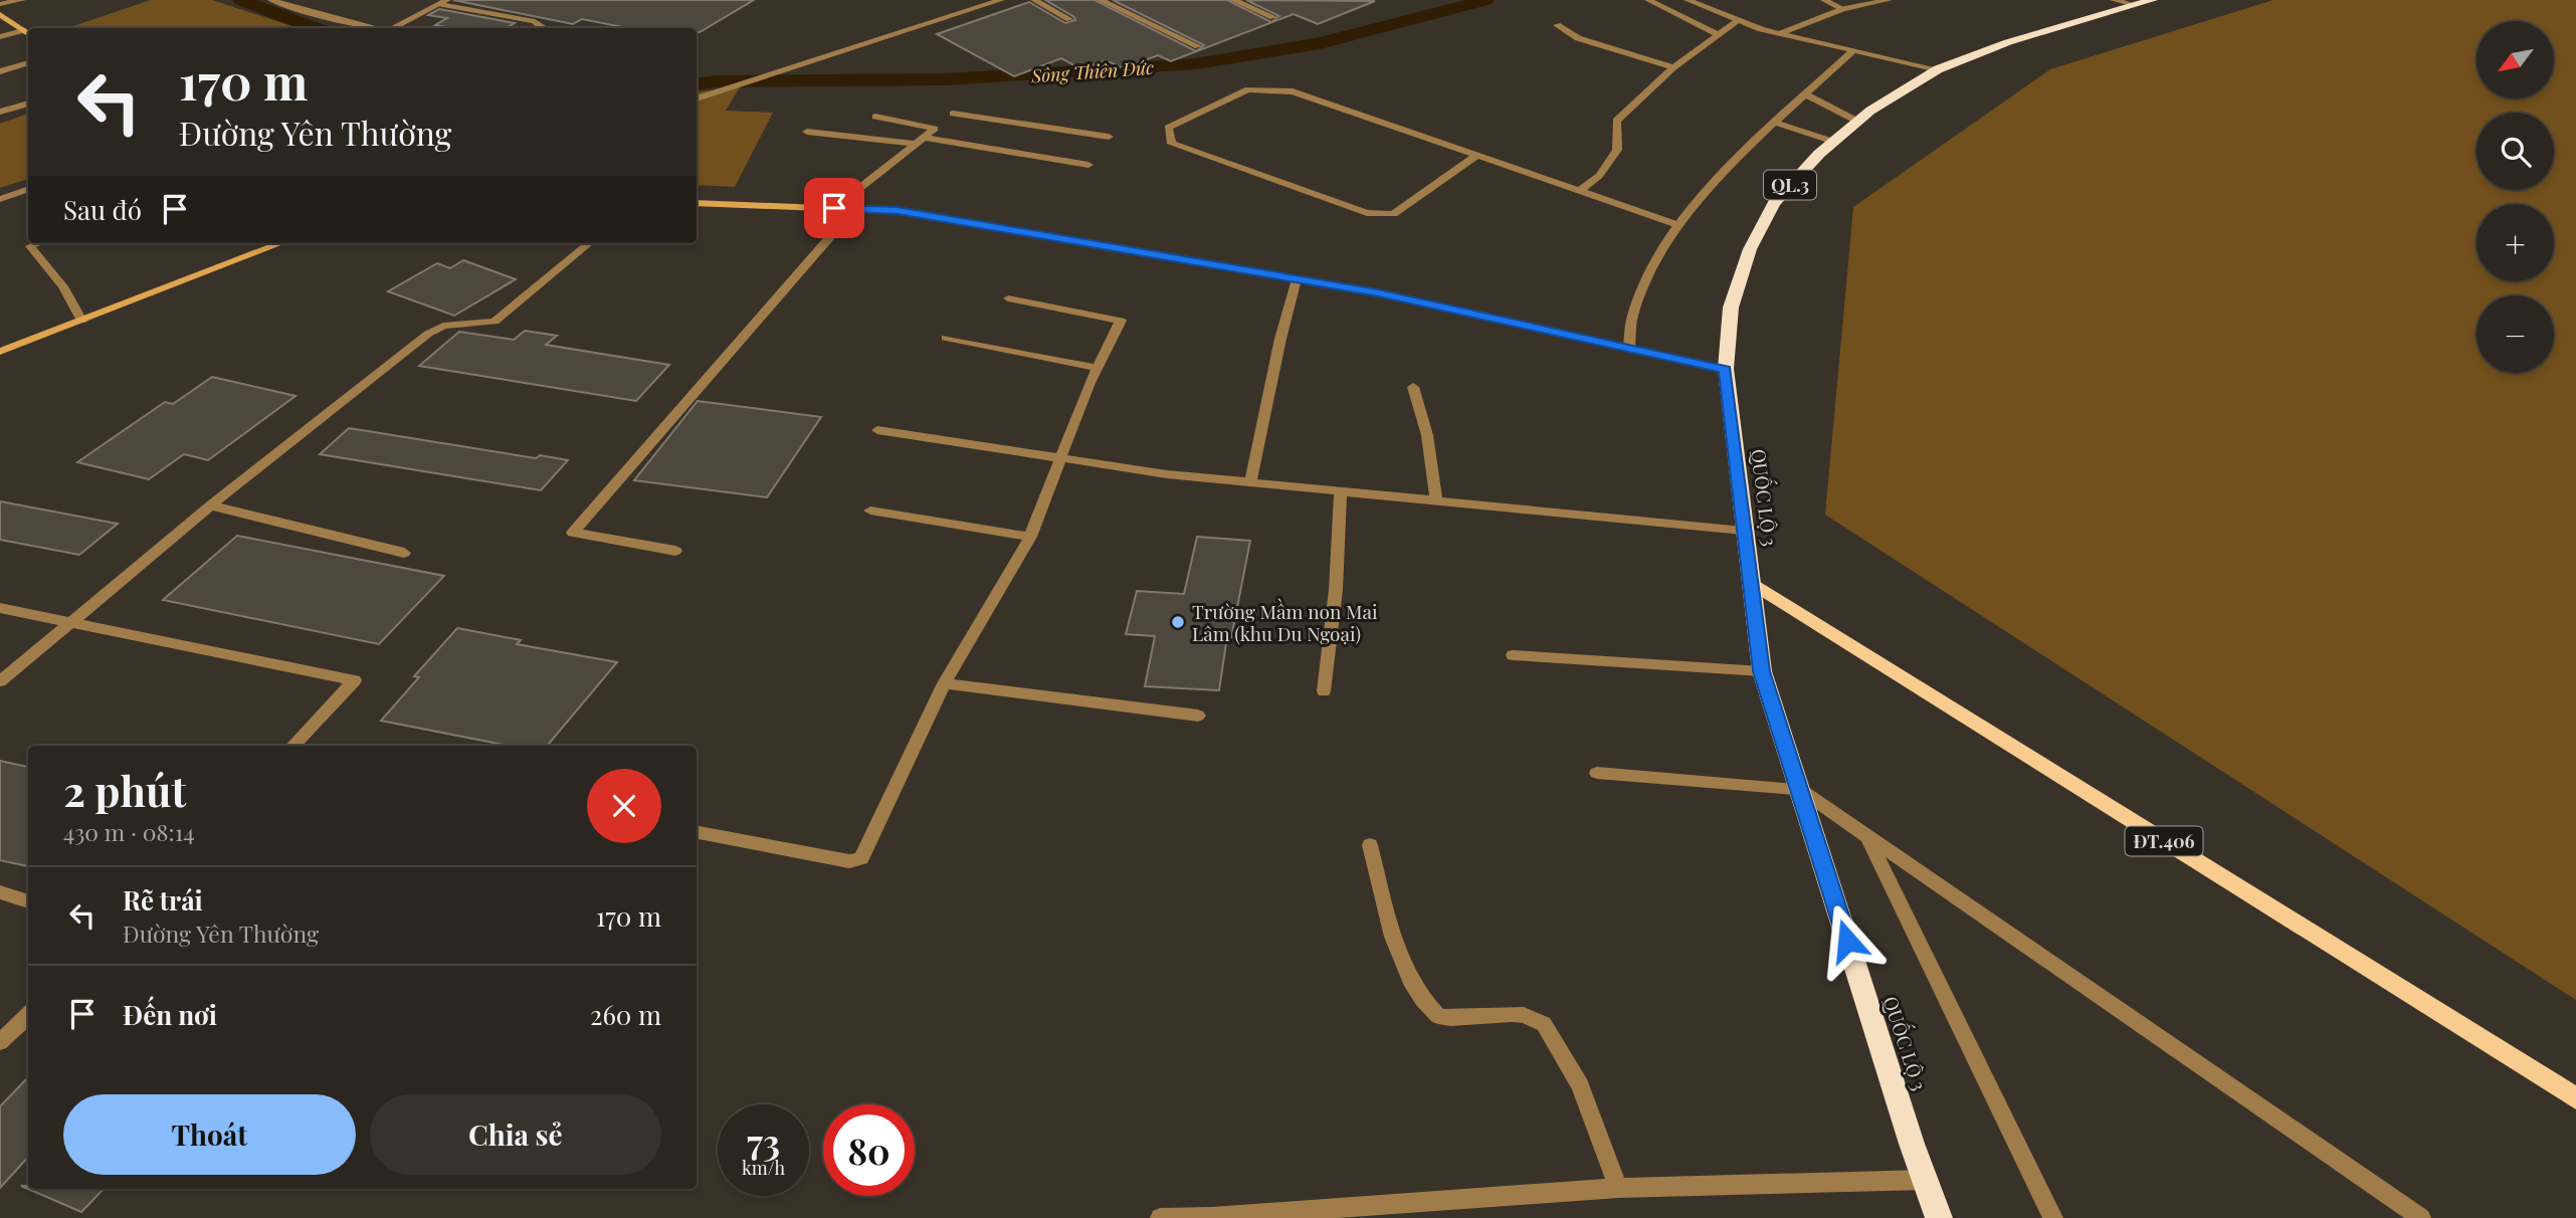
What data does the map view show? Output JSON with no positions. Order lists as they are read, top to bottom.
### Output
{
  "streets": {
    "highway": ["QL.3", "QUỐC LỘ 3"],
    "main road": ["ĐT.406"]
  },
  "crossings": [
    ["QUỐC LỘ 3", "ĐT.406"]
  ],
  "water": ["Sông Thiên Đức"],
  "places": ["Trường Mầm non Mai Lâm (khu Du Ngoại)"],
  "north": "bottom left",
  "page": {
    "map_buttons": ["+", "−"],
    "turn": ["170 m", "Đường Yên Thường"],
    "then": "Sau đó",
    "heading": ["2 phút", "430 m · 08:14"],
    "list": [
      {
        "name": "Rẽ trái",
        "note": "Đường Yên Thường",
        "value": "170 m"
      },
      {
        "name": "Đến nơi",
        "value": "260 m"
      }
    ],
    "buttons": ["Thoát", "Chia sẻ"],
    "speed": "73 km/h",
    "limit": "80"
  }
}
